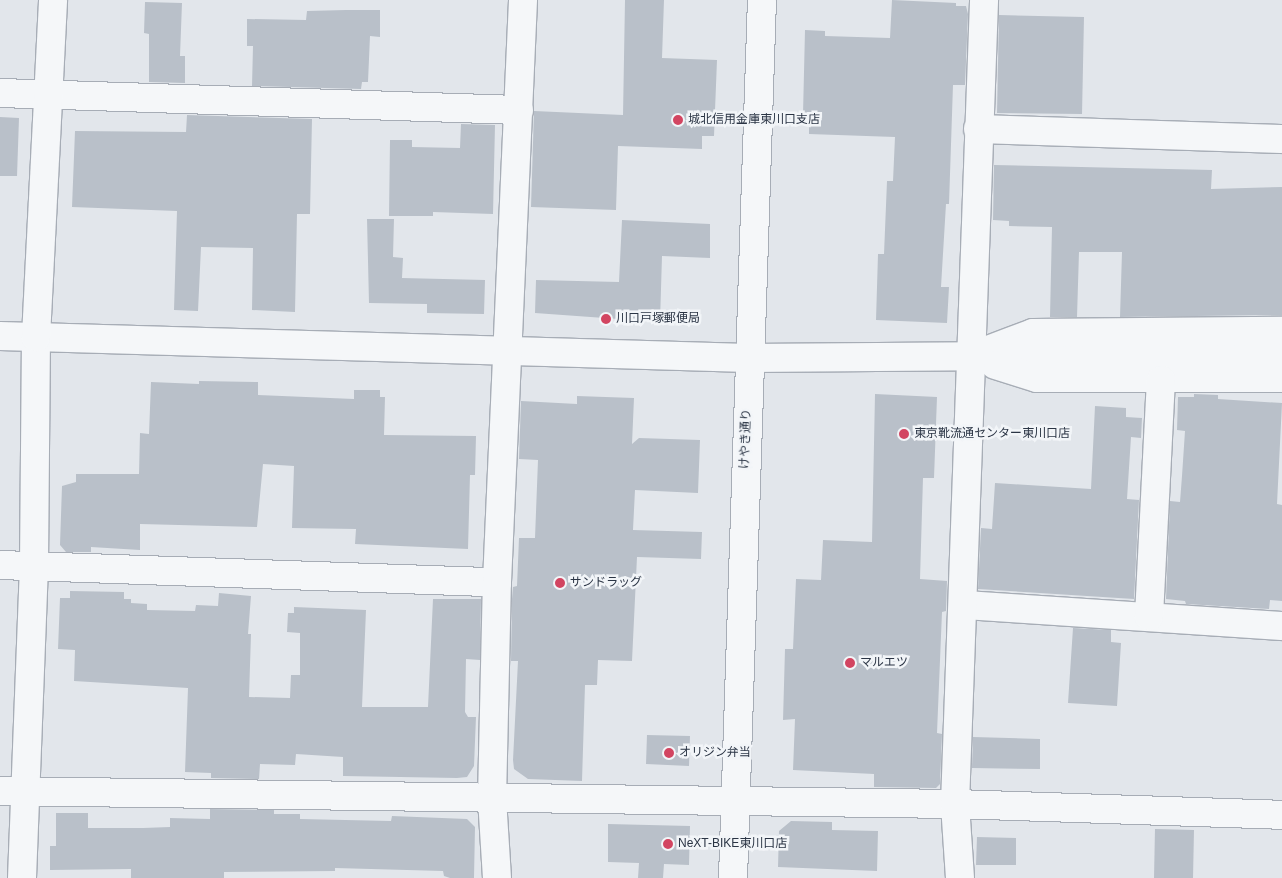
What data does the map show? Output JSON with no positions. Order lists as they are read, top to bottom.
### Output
{
  "streets": {
    "street": ["けやき通り"]
  },
  "places": [
    "城北信用金庫東川口支店",
    "川口戸塚郵便局",
    "東京靴流通センター東川口店",
    "サンドラッグ",
    "マルエツ",
    "オリジン弁当",
    "NeXT-BIKE東川口店"
  ]
}
